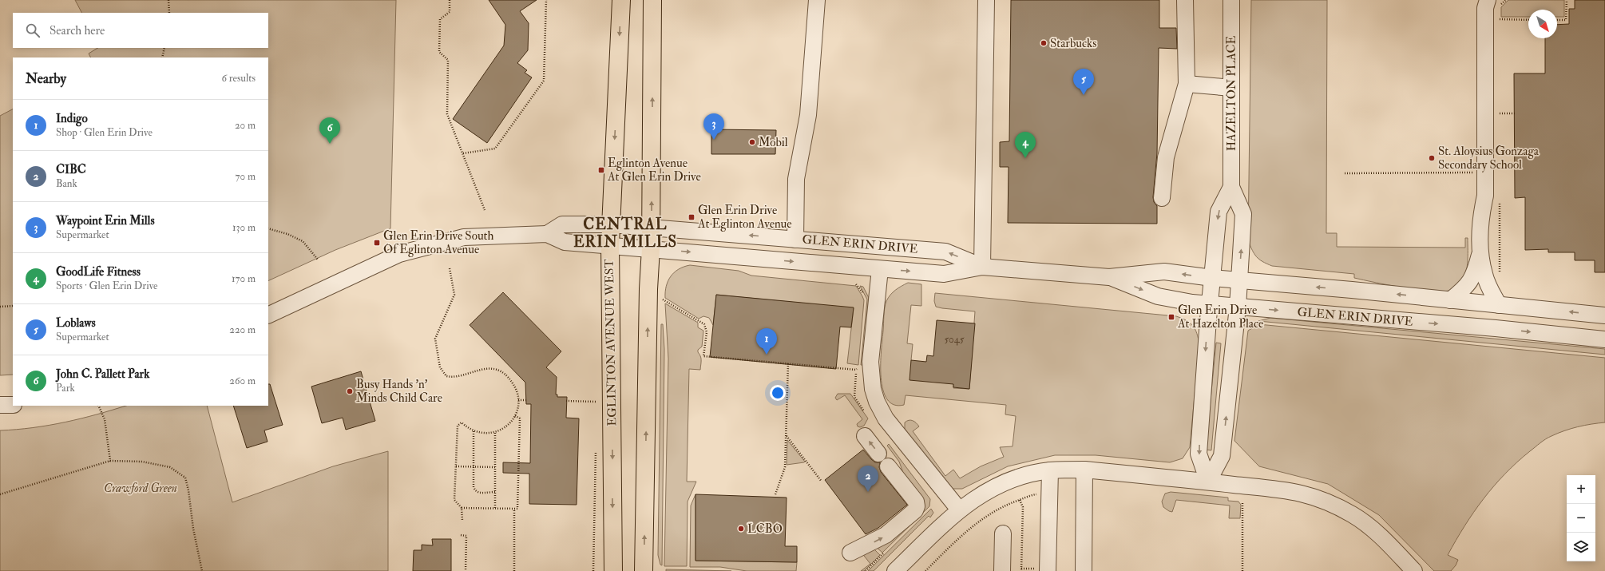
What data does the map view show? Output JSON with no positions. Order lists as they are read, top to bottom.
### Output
{
  "streets": {
    "main road": ["EGLINTON AVENUE WEST"],
    "street": ["HAZELTON PLACE", "GLEN ERIN DRIVE"]
  },
  "crossings": [
    ["HAZELTON PLACE", "GLEN ERIN DRIVE"],
    ["GLEN ERIN DRIVE", "EGLINTON AVENUE WEST"]
  ],
  "districts": ["CENTRAL ERIN MILLS"],
  "parks": ["Crawford Green"],
  "places": {
    "other": [
      "Starbucks",
      "Mobil",
      "St. Aloysius Gonzaga Secondary School",
      "Busy Hands 'n' Minds Child Care",
      "LCBO"
    ],
    "transit": [
      "Eglinton Avenue At Glen Erin Drive",
      "Glen Erin Drive At Eglinton Avenue",
      "Glen Erin Drive South Of Eglinton Avenue",
      "Glen Erin Drive At Hazelton Place"
    ]
  },
  "house_numbers": ["5045"],
  "north": "bottom right",
  "page": {
    "search": "Search here",
    "heading": ["Nearby", "6 results"],
    "pins": [
      "5",
      "3",
      "6",
      "4",
      "1",
      "2"
    ],
    "list": [
      {
        "mark": "1",
        "name": "Indigo",
        "note": "Shop · Glen Erin Drive",
        "value": "20 m"
      },
      {
        "mark": "2",
        "name": "CIBC",
        "note": "Bank",
        "value": "70 m"
      },
      {
        "mark": "3",
        "name": "Waypoint Erin Mills",
        "note": "Supermarket",
        "value": "130 m"
      },
      {
        "mark": "4",
        "name": "GoodLife Fitness",
        "note": "Sports · Glen Erin Drive",
        "value": "170 m"
      },
      {
        "mark": "5",
        "name": "Loblaws",
        "note": "Supermarket",
        "value": "220 m"
      },
      {
        "mark": "6",
        "name": "John C. Pallett Park",
        "note": "Park",
        "value": "260 m"
      }
    ],
    "map_buttons": ["+", "−"]
  }
}
